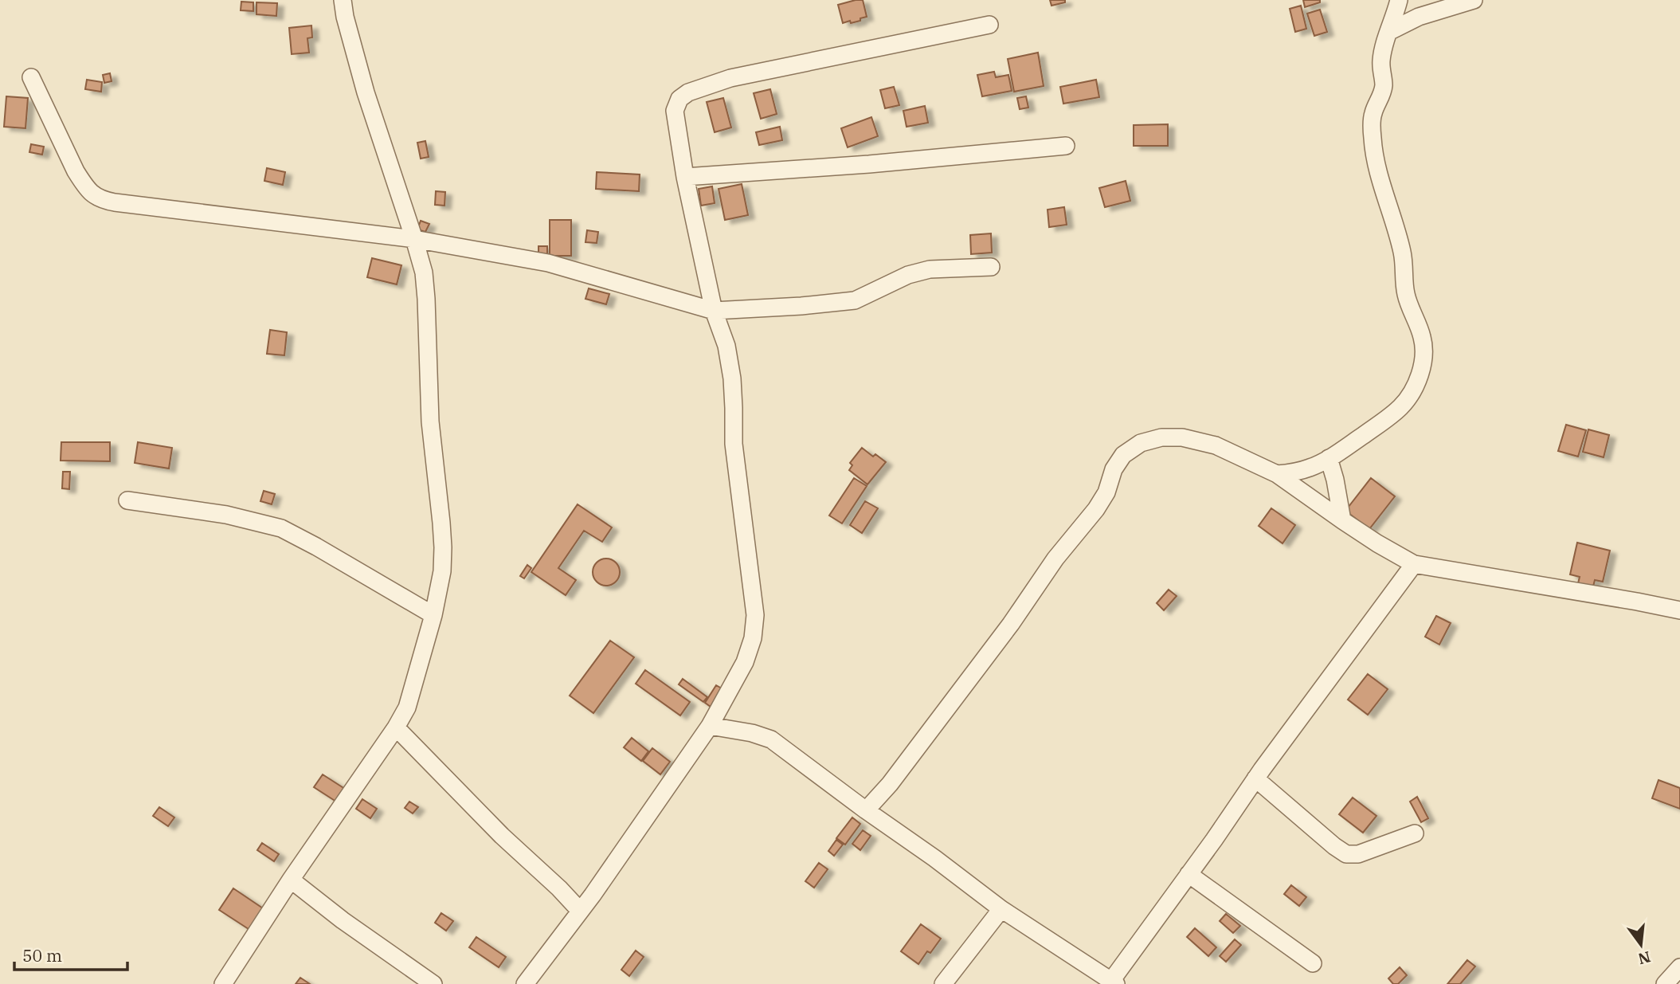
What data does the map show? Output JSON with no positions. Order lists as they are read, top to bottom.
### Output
{
  "scale_bar": "50 m",
  "north": "bottom"
}
